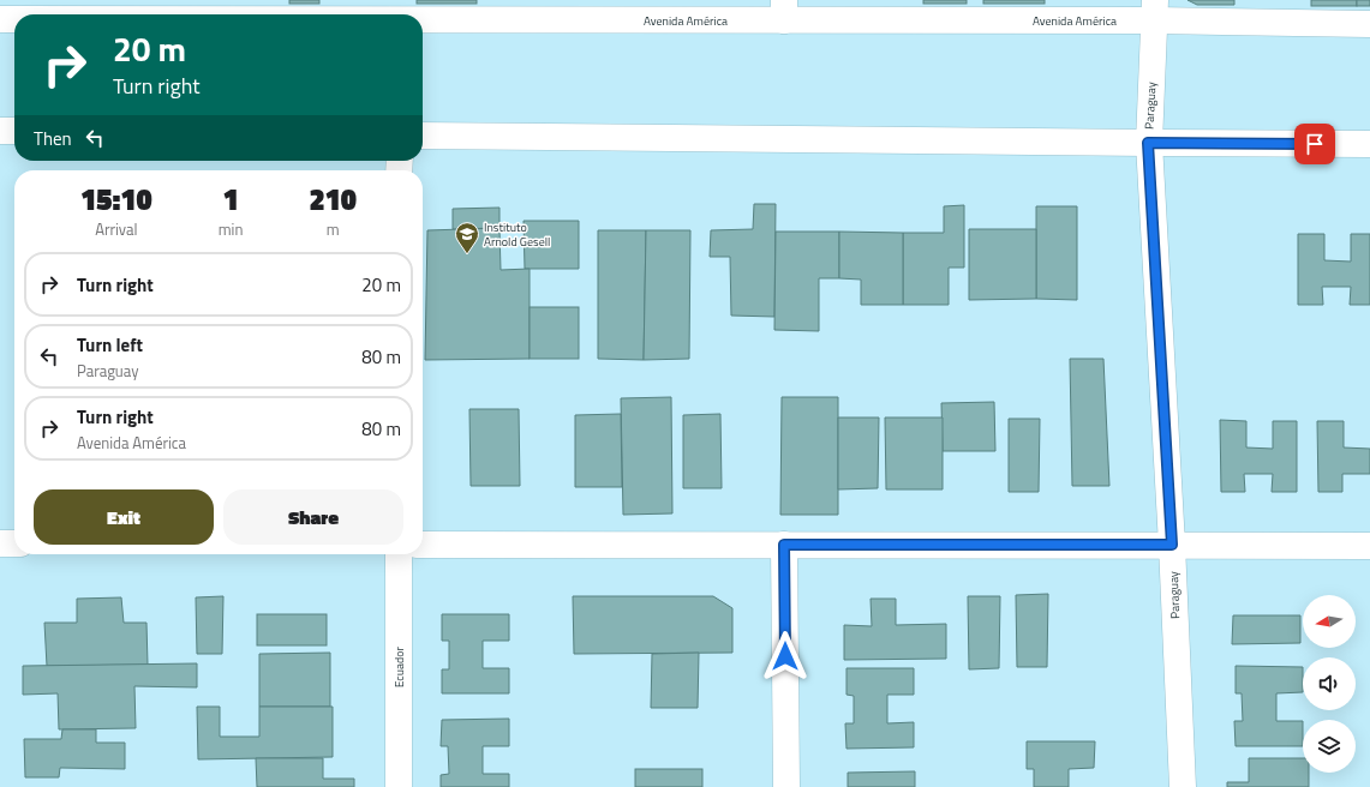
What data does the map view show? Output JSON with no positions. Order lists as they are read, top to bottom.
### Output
{
  "streets": {
    "main road": ["Avenida América", "Paraguay", "Ecuador"]
  },
  "crossings": [
    ["Avenida América", "Paraguay"]
  ],
  "places": {
    "school or university": ["Instituto Arnold Gesell"]
  },
  "north": "left",
  "page": {
    "turn": ["20 m", "Turn right"],
    "then": "Then",
    "eta": [
      "15:10",
      "Arrival",
      "1",
      "min",
      "210",
      "m"
    ],
    "list": [
      {
        "name": "Turn right",
        "value": "20 m"
      },
      {
        "name": "Turn left",
        "note": "Paraguay",
        "value": "80 m"
      },
      {
        "name": "Turn right",
        "note": "Avenida América",
        "value": "80 m"
      }
    ],
    "buttons": ["Exit", "Share"]
  }
}
